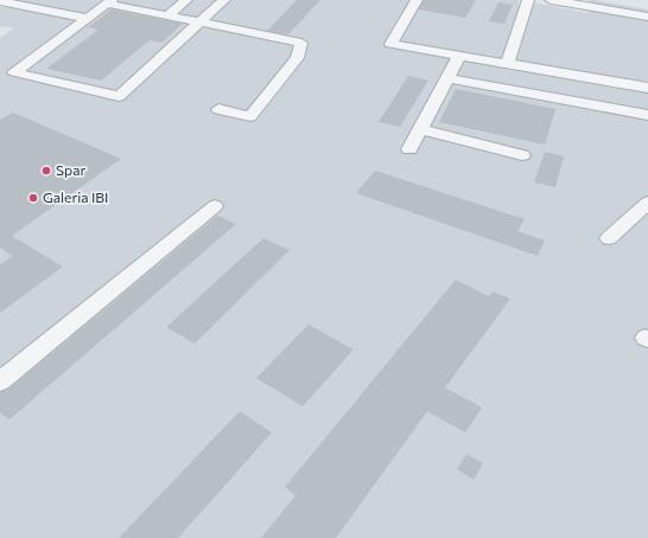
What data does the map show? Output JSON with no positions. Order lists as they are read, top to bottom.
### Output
{
  "places": ["Spar", "Galeria IBI"]
}
